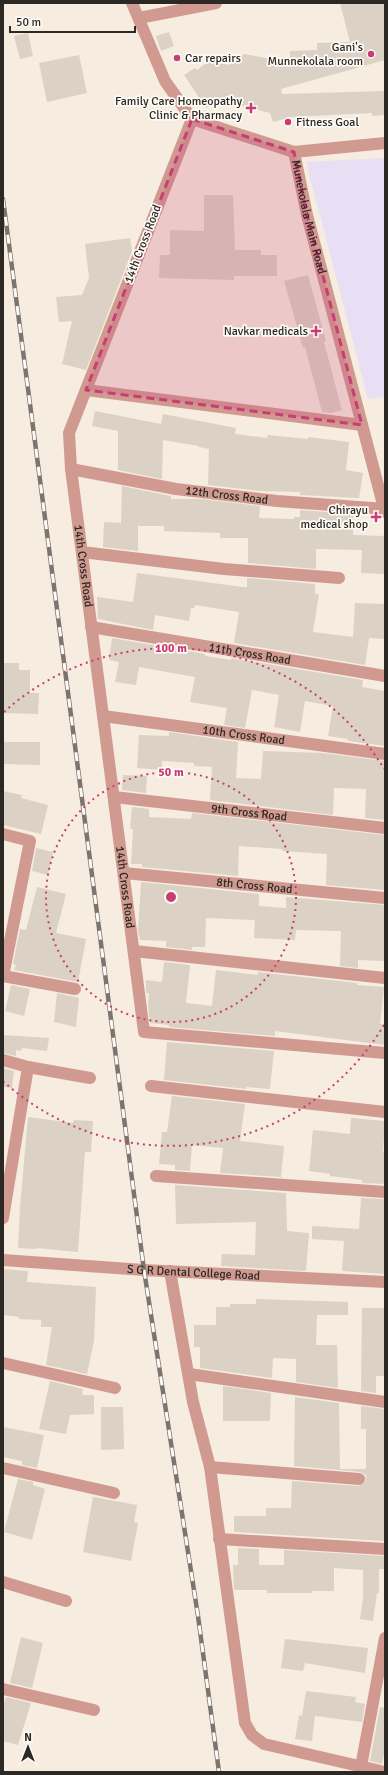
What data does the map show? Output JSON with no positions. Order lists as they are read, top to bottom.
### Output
{
  "streets": {
    "street": [
      "Munekolala Main Road",
      "14th Cross Road",
      "12th Cross Road",
      "11th Cross Road",
      "10th Cross Road",
      "9th Cross Road",
      "8th Cross Road",
      "S G R Dental College Road"
    ]
  },
  "crossings": [
    ["Munekolala Main Road", "14th Cross Road"],
    ["Munekolala Main Road", "12th Cross Road"],
    ["14th Cross Road", "12th Cross Road"],
    ["14th Cross Road", "11th Cross Road"],
    ["14th Cross Road", "10th Cross Road"],
    ["14th Cross Road", "9th Cross Road"],
    ["14th Cross Road", "8th Cross Road"]
  ],
  "places": {
    "other": ["Gani's Munnekolala room", "Car repairs", "Fitness Goal"],
    "health": ["Family Care Homeopathy Clinic & Pharmacy", "Navkar medicals", "Chirayu medical shop"]
  },
  "scale_bar": "50 m",
  "north": "top",
  "rings": ["100 m", "50 m"]
}
